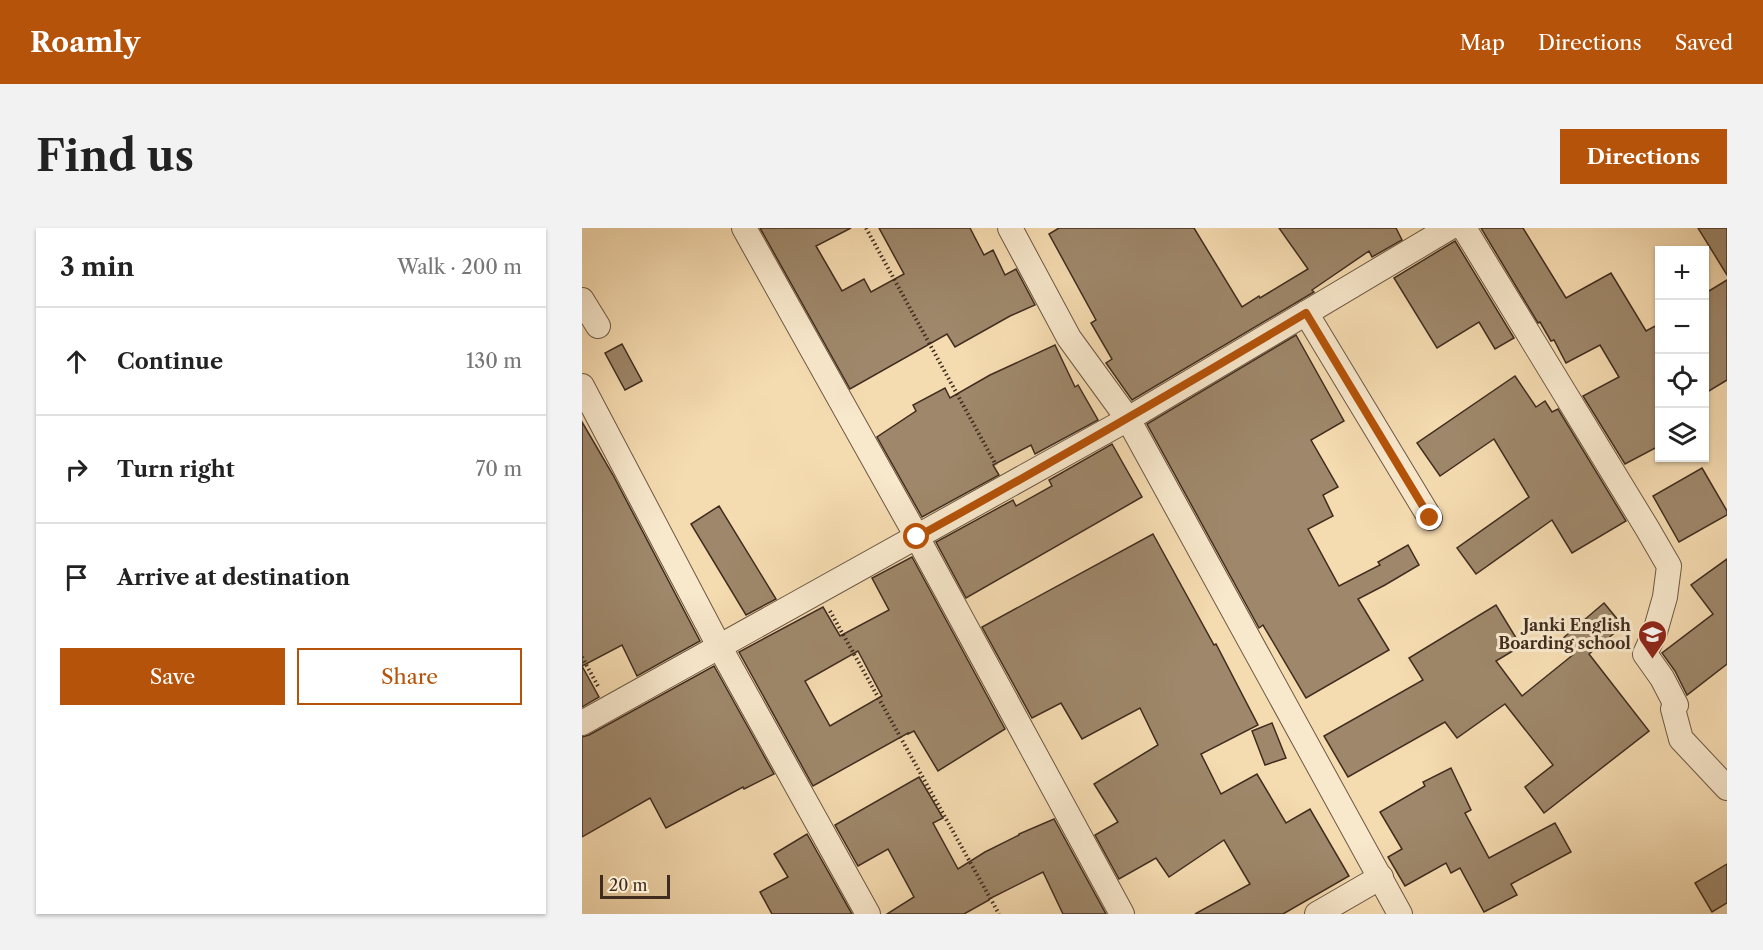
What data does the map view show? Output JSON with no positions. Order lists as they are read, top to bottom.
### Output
{
  "places": {
    "school or university": ["Janki English Boarding school"]
  },
  "scale_bar": "20 m",
  "page": {
    "header": "Roamly",
    "nav": ["Map", "Directions", "Saved"],
    "buttons": [
      "Directions",
      ["Save", "Share"]
    ],
    "title": "Find us",
    "heading": ["3 min", "Walk · 200 m"],
    "map_buttons": ["+", "−"],
    "list": [
      ["Continue", "130 m"],
      ["Turn right", "70 m"],
      "Arrive at destination"
    ],
    "scale": "20 m"
  }
}
